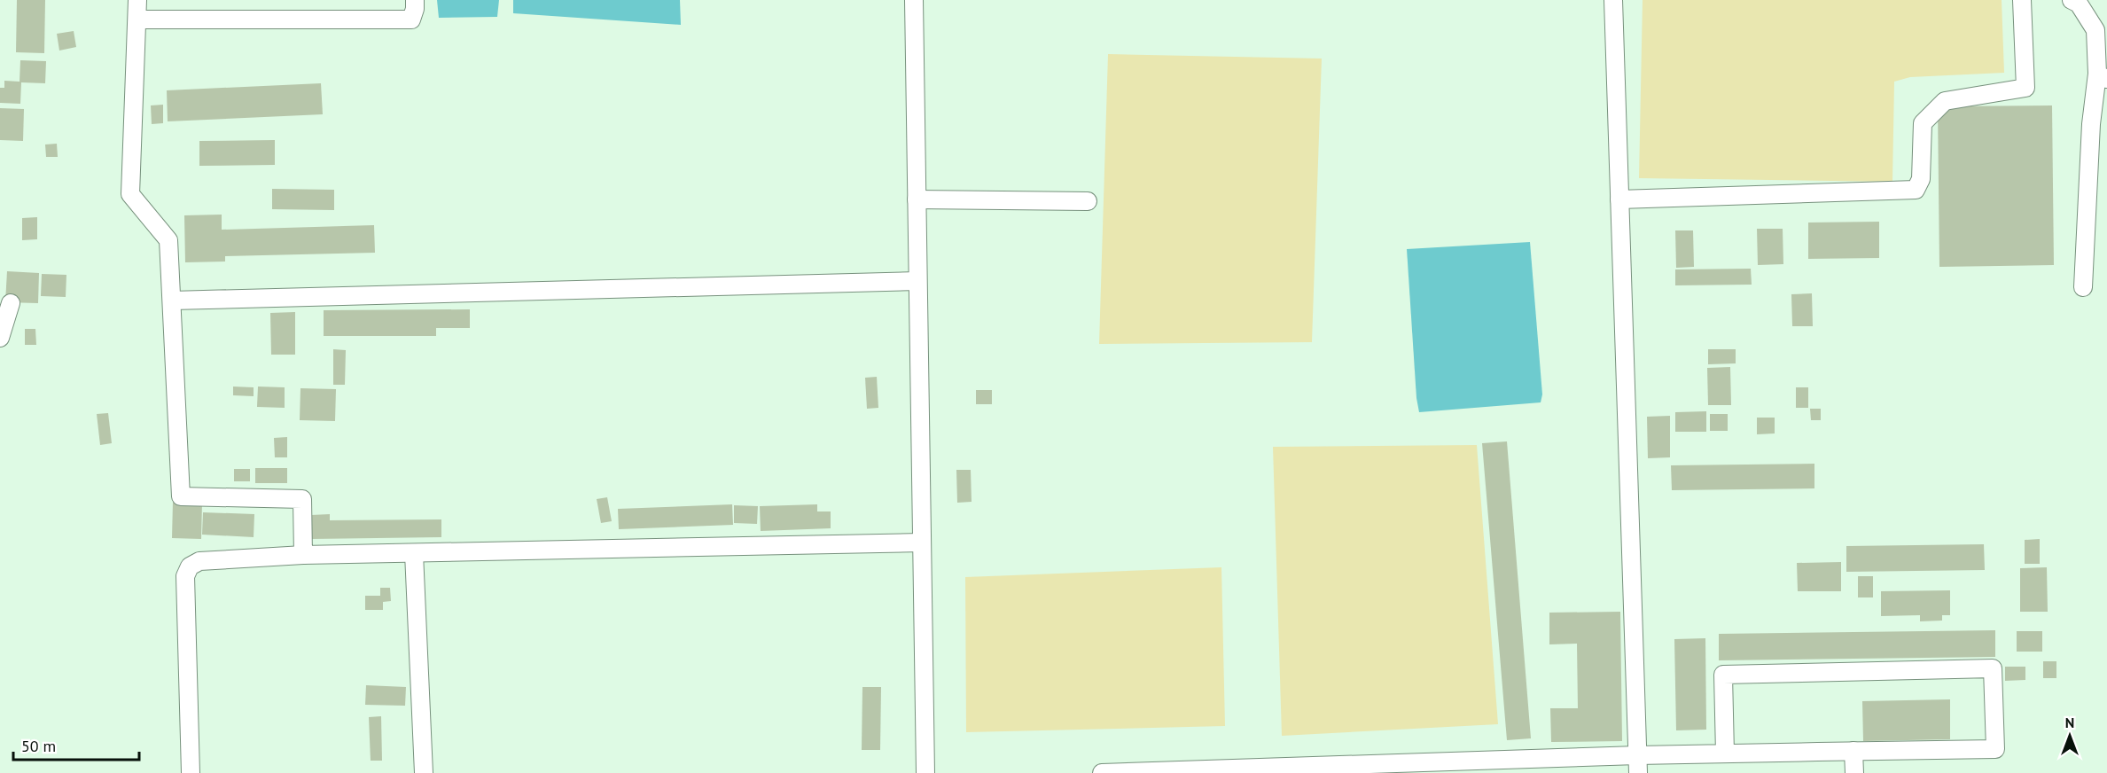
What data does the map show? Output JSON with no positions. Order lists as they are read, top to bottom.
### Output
{
  "scale_bar": "50 m",
  "north": "top"
}
